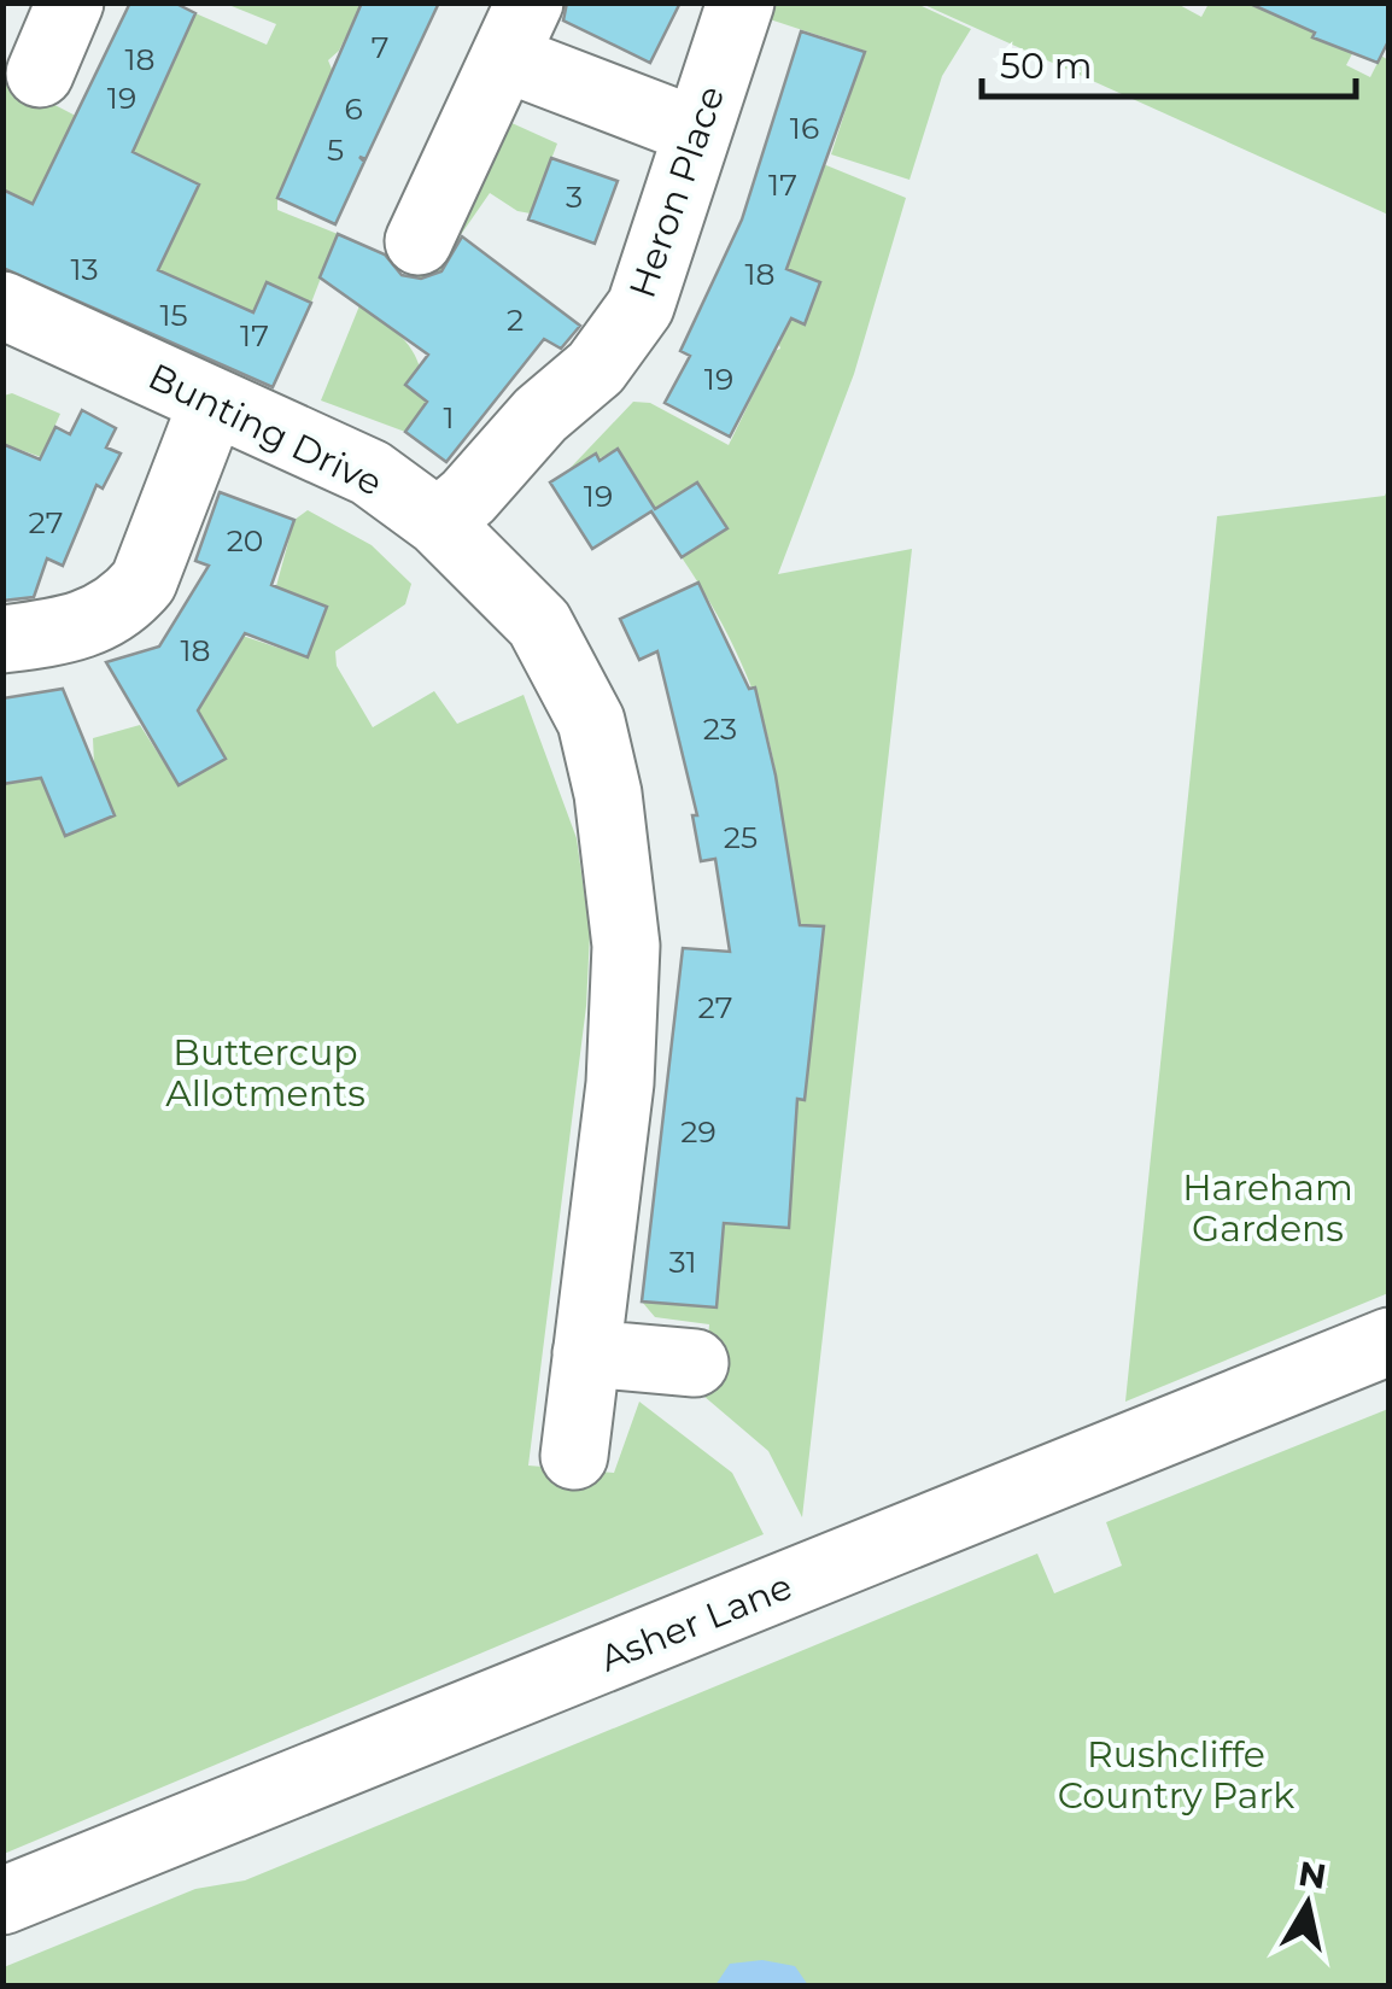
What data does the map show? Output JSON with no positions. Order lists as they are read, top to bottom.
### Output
{
  "streets": {
    "street": ["Heron Place", "Bunting Drive", "Asher Lane"]
  },
  "crossings": [
    ["Heron Place", "Bunting Drive"]
  ],
  "parks": ["Buttercup Allotments", "Hareham Gardens", "Rushcliffe Country Park"],
  "house_numbers": [
    "7",
    "18",
    "19",
    "6",
    "16",
    "5",
    "17",
    "3",
    "13",
    "18",
    "15",
    "2",
    "17",
    "19",
    "1",
    "19",
    "27",
    "20",
    "18",
    "23",
    "25",
    "27",
    "29",
    "31"
  ],
  "scale_bar": "50 m",
  "north": "top"
}
